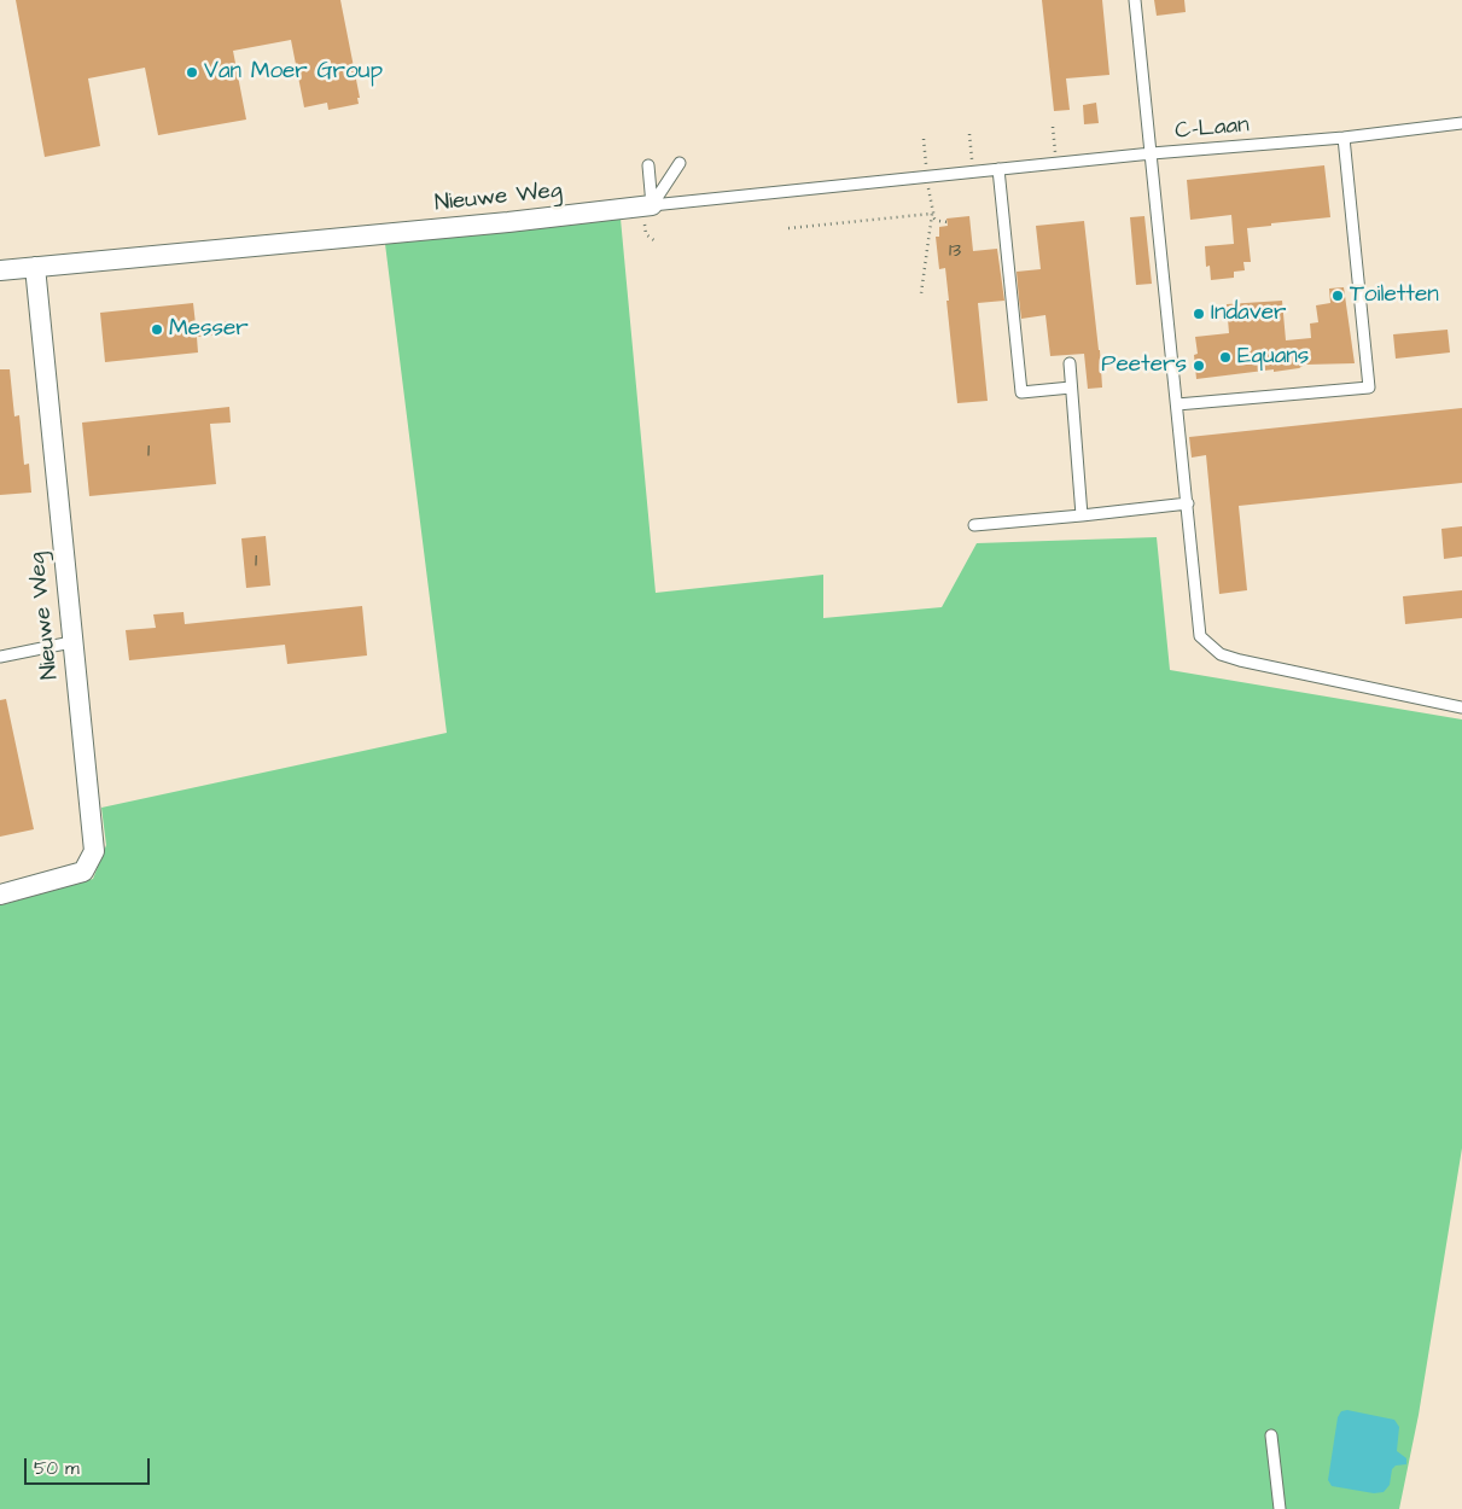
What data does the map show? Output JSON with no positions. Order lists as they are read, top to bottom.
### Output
{
  "streets": {
    "street": ["Nieuwe Weg"],
    "lane": ["C-Laan"]
  },
  "crossings": [
    ["C-Laan", "Nieuwe Weg"]
  ],
  "places": [
    "Van Moer Group",
    "Toiletten",
    "Indaver",
    "Messer",
    "Equans",
    "Peeters"
  ],
  "house_numbers": ["13", "1", "1"],
  "scale_bar": "50 m"
}
